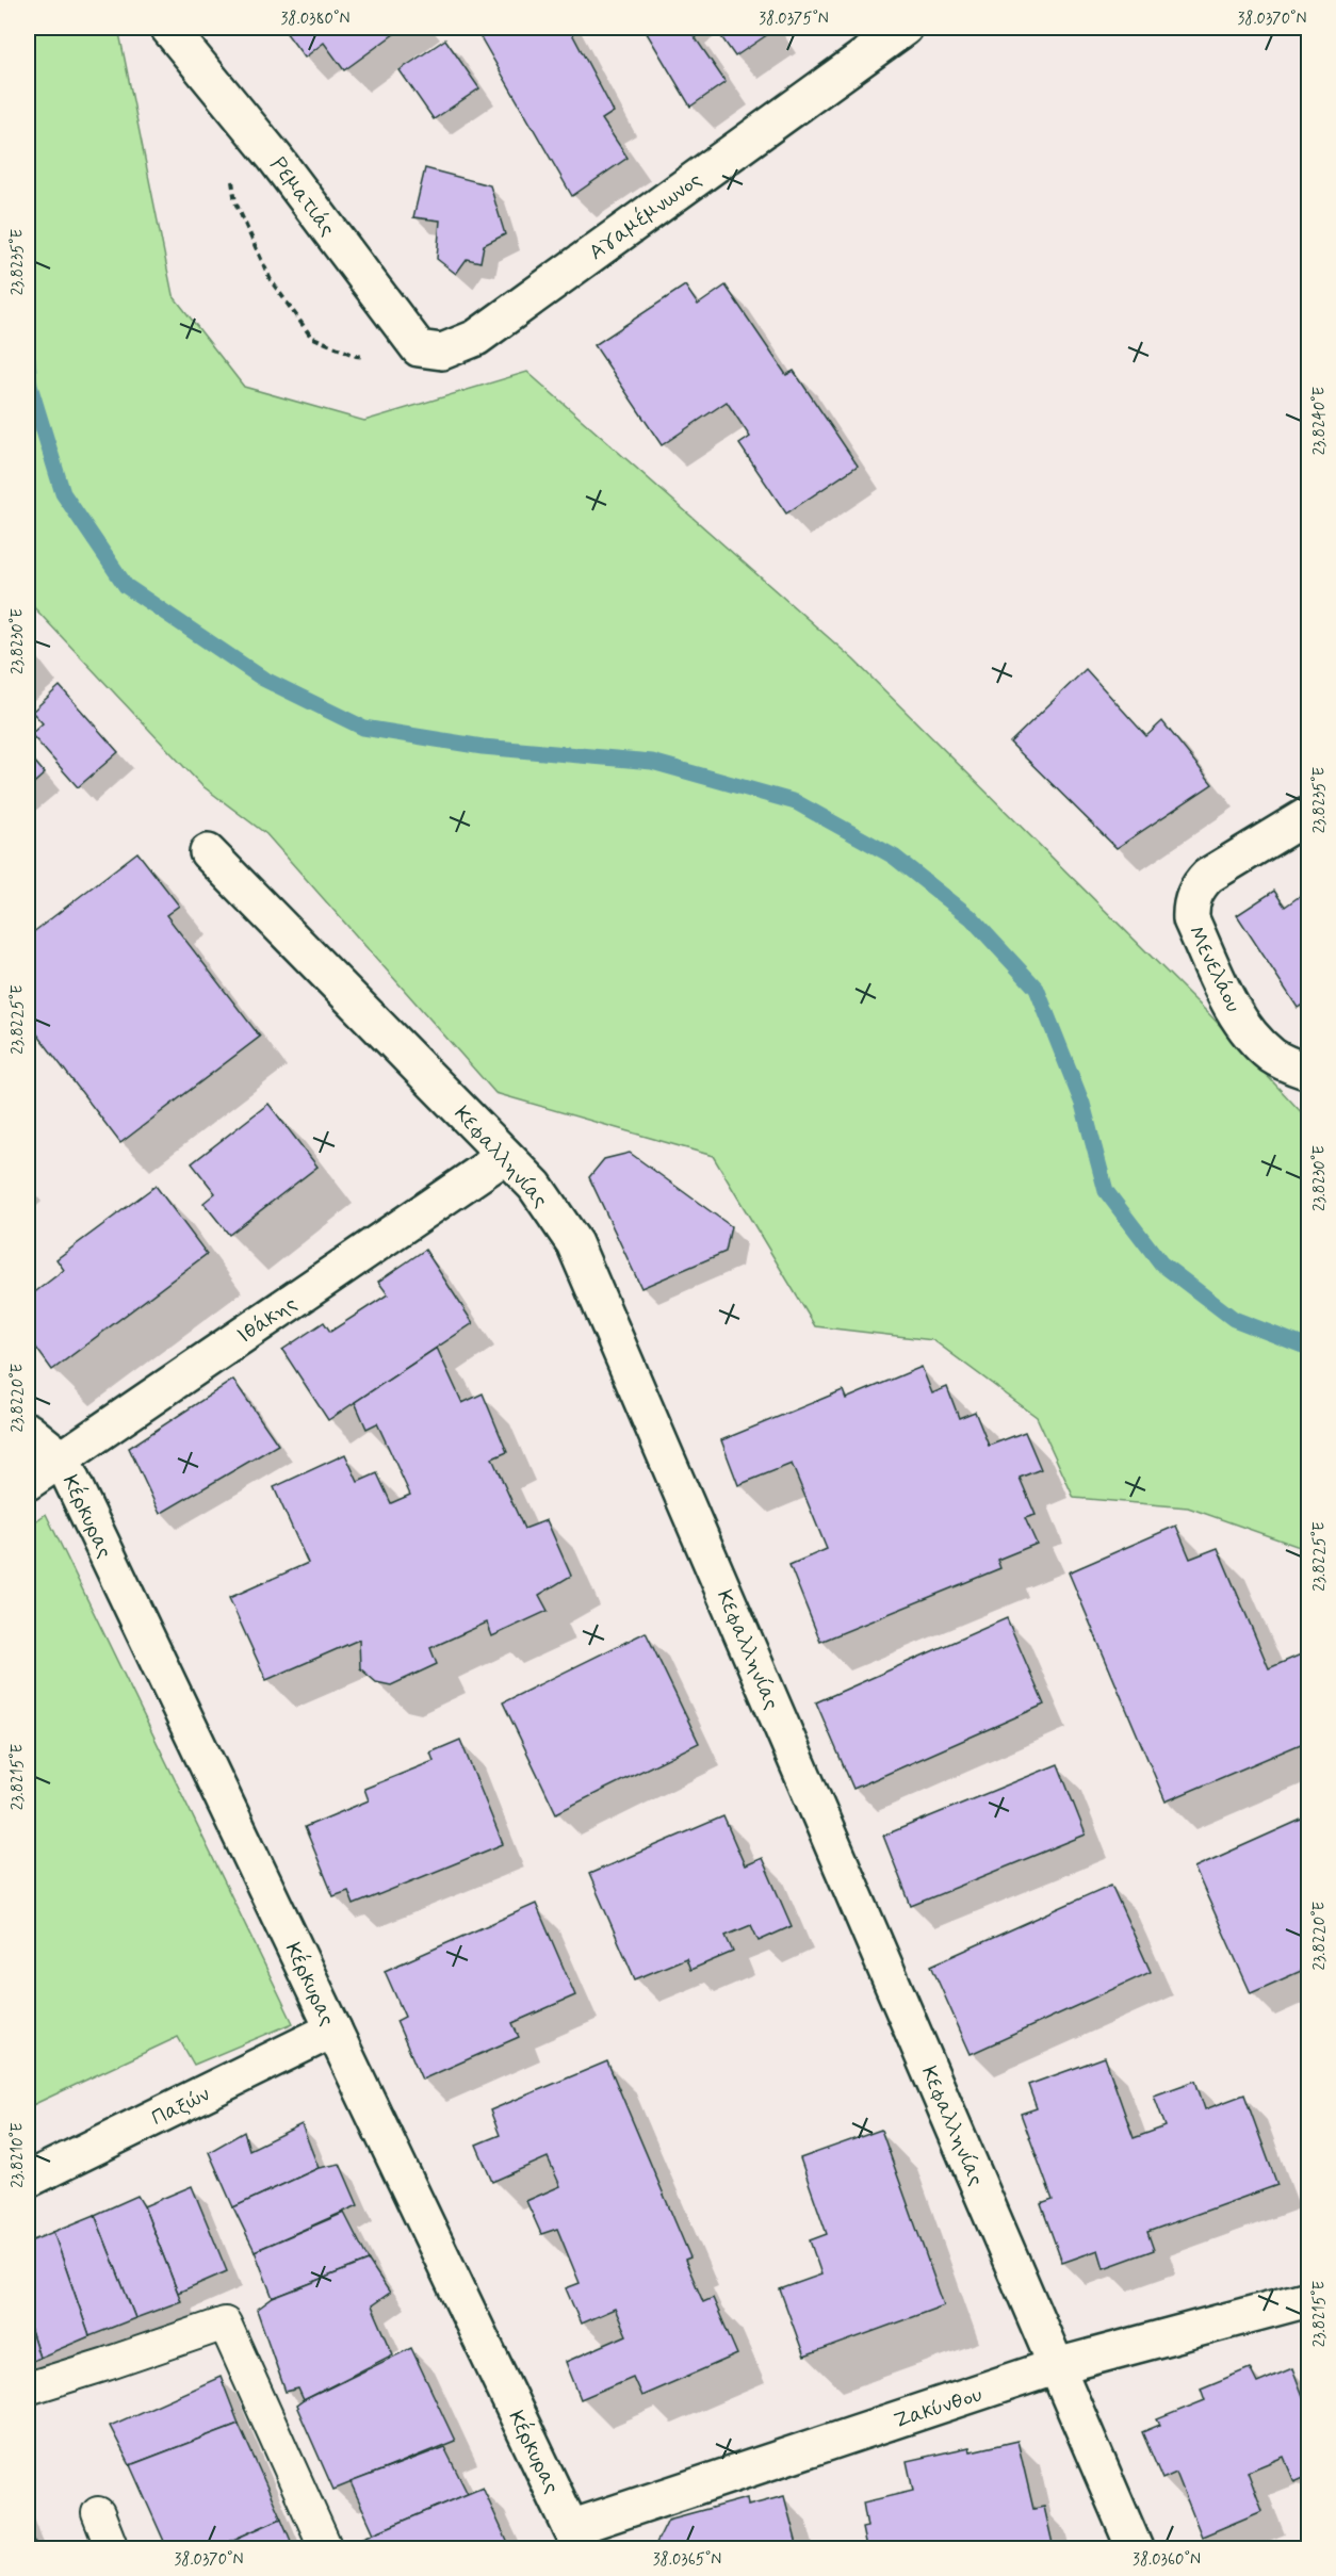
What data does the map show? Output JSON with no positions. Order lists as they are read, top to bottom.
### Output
{
  "streets": {
    "street": [
      "Ρεματιάς",
      "Αγαμέμνωνος",
      "Μενελάου",
      "Κεφαλληνίας",
      "Ιθάκης",
      "Κέρκυρας",
      "Παξών",
      "Ζακύνθου"
    ]
  },
  "crossings": [
    ["Ρεματιάς", "Αγαμέμνωνος"],
    ["Κεφαλληνίας", "Ιθάκης"],
    ["Κεφαλληνίας", "Ζακύνθου"],
    ["Ιθάκης", "Κέρκυρας"],
    ["Κέρκυρας", "Παξών"],
    ["Κέρκυρας", "Ζακύνθου"]
  ],
  "coordinates": [
    "38.0380°N",
    "38.0375°N",
    "38.0370°N",
    "23.8235°E",
    "23.8240°E",
    "23.8230°E",
    "23.8225°E",
    "23.8220°E",
    "23.8215°E",
    "23.8210°E",
    "38.0365°N",
    "38.0360°N"
  ]
}
